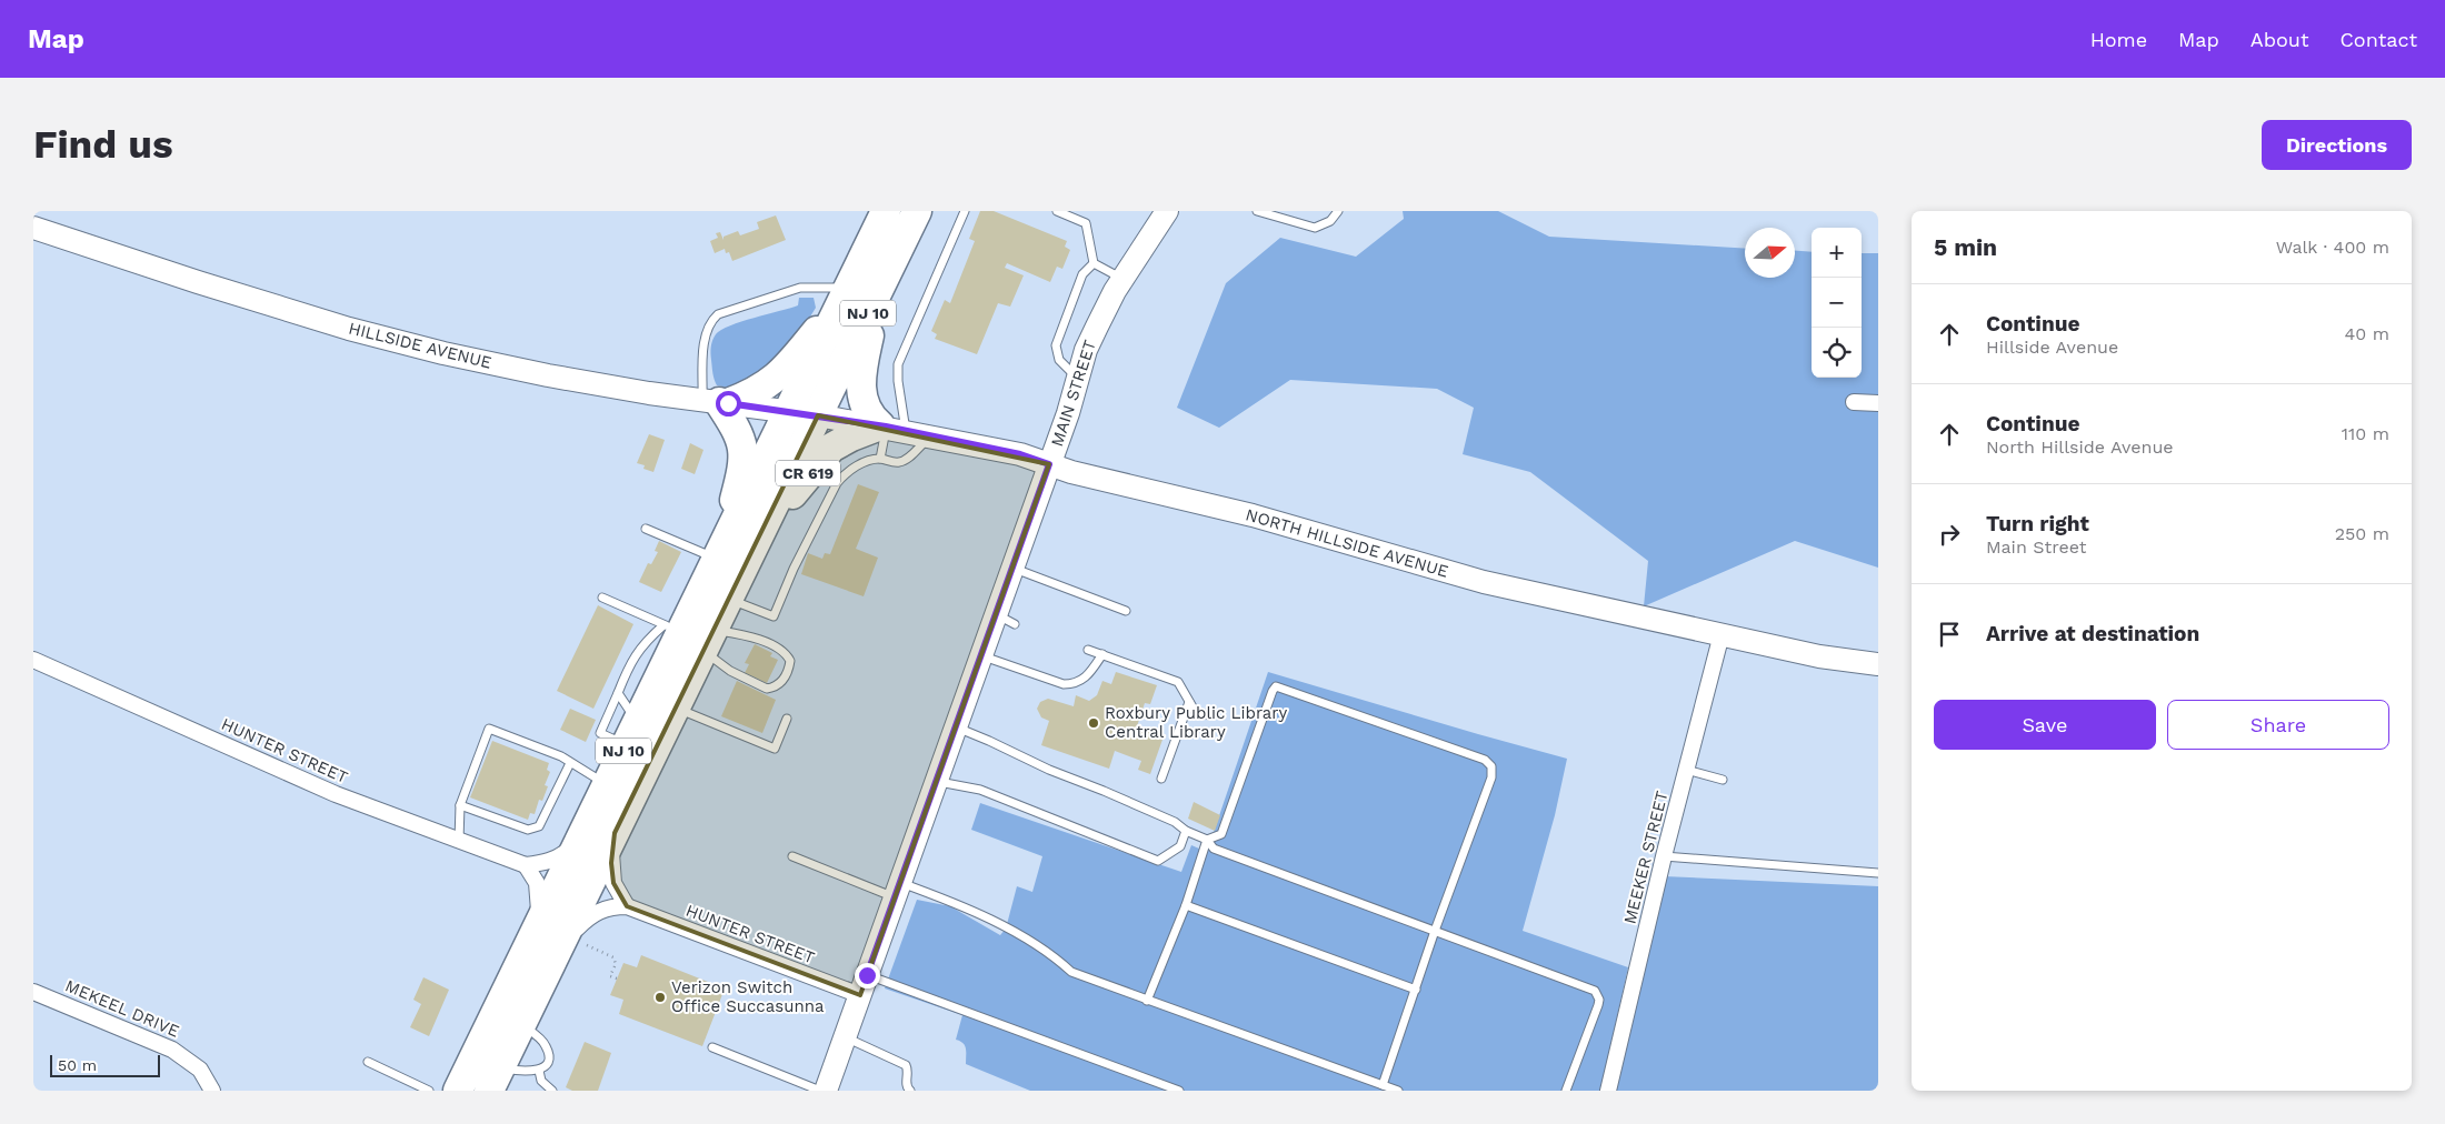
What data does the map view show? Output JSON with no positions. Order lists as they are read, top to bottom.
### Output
{
  "streets": {
    "highway": ["NJ 10", "CR 619"],
    "main road": ["HILLSIDE AVENUE", "MAIN STREET", "NORTH HILLSIDE AVENUE"],
    "street": ["HUNTER STREET", "MEEKER STREET", "MEKEEL DRIVE"]
  },
  "crossings": [
    ["NJ 10", "HILLSIDE AVENUE"],
    ["NJ 10", "CR 619"],
    ["NJ 10", "NORTH HILLSIDE AVENUE"],
    ["NJ 10", "HUNTER STREET"],
    ["HILLSIDE AVENUE", "NORTH HILLSIDE AVENUE"],
    ["MAIN STREET", "NORTH HILLSIDE AVENUE"],
    ["MAIN STREET", "HUNTER STREET"],
    ["CR 619", "NORTH HILLSIDE AVENUE"],
    ["NORTH HILLSIDE AVENUE", "MEEKER STREET"]
  ],
  "places": ["Roxbury Public Library Central Library", "Verizon Switch Office Succasunna"],
  "scale_bar": "50 m",
  "north": "right",
  "page": {
    "header": "Map",
    "nav": [
      "Home",
      "Map",
      "About",
      "Contact"
    ],
    "buttons": [
      "Directions",
      ["Save", "Share"]
    ],
    "title": "Find us",
    "heading": ["5 min", "Walk · 400 m"],
    "map_buttons": ["+", "−"],
    "list": [
      ["Continue", "Hillside Avenue", "40 m"],
      ["Continue", "North Hillside Avenue", "110 m"],
      ["Turn right", "Main Street", "250 m"],
      "Arrive at destination"
    ],
    "scale": "50 m"
  }
}
